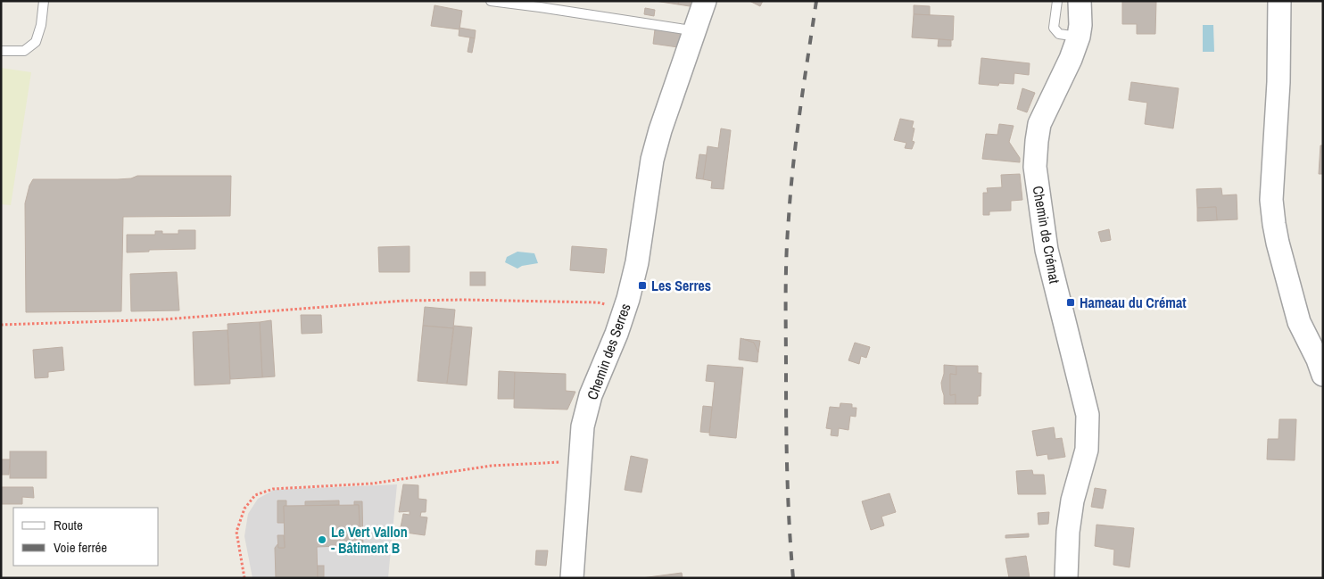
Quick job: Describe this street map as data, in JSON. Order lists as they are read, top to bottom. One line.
{"streets":{"street":["Chemin de Crémat","Chemin des Serres"]},"places":{"transit":["Les Serres","Hameau du Crémat"],"other":["Le Vert Vallon - Bâtiment B"]},"legend":["Route","Voie ferrée"]}
